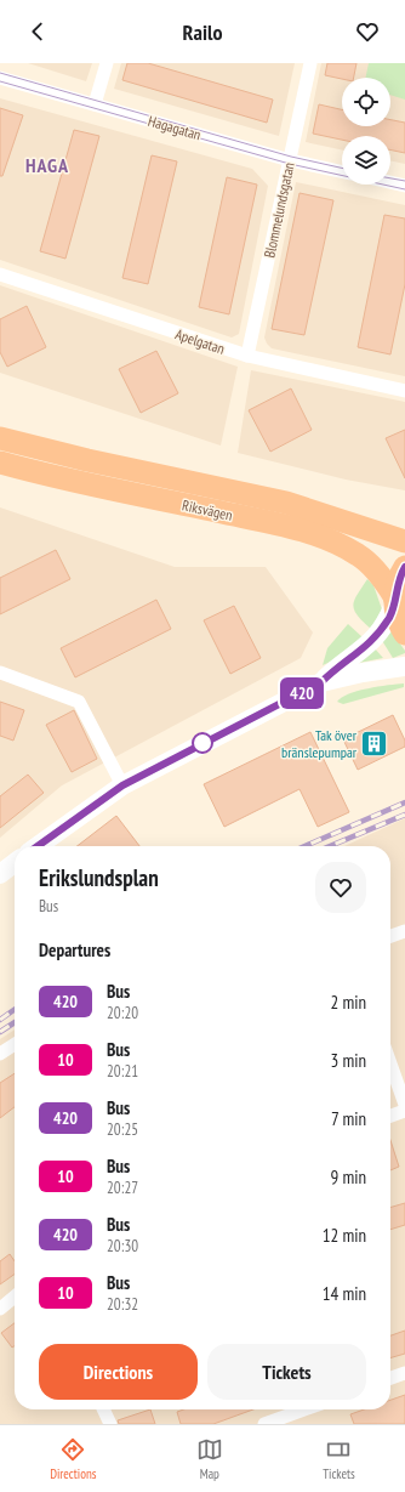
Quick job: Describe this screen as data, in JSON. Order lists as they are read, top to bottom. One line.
{"streets":{"highway":["Riksvägen"],"street":["Hagagatan","Blommelundsgatan","Apelgatan"]},"crossings":[["Hagagatan","Blommelundsgatan"],["Blommelundsgatan","Apelgatan"]],"districts":["HAGA"],"places":{"building":["Tak över bränslepumpar"]},"lines":["bus line 420"],"page":{"header":"Railo","on_map":"420","heading":[["Erikslundsplan","Bus"],"Departures"],"list":[{"mark":"420","name":"Bus","note":"20:20","value":"2 min"},{"mark":"10","name":"Bus","note":"20:21","value":"3 min"},{"mark":"420","name":"Bus","note":"20:25","value":"7 min"},{"mark":"10","name":"Bus","note":"20:27","value":"9 min"},{"mark":"420","name":"Bus","note":"20:30","value":"12 min"},{"mark":"10","name":"Bus","note":"20:32","value":"14 min"}],"buttons":["Directions","Tickets"],"tabs":["Directions","Map","Tickets"]}}
